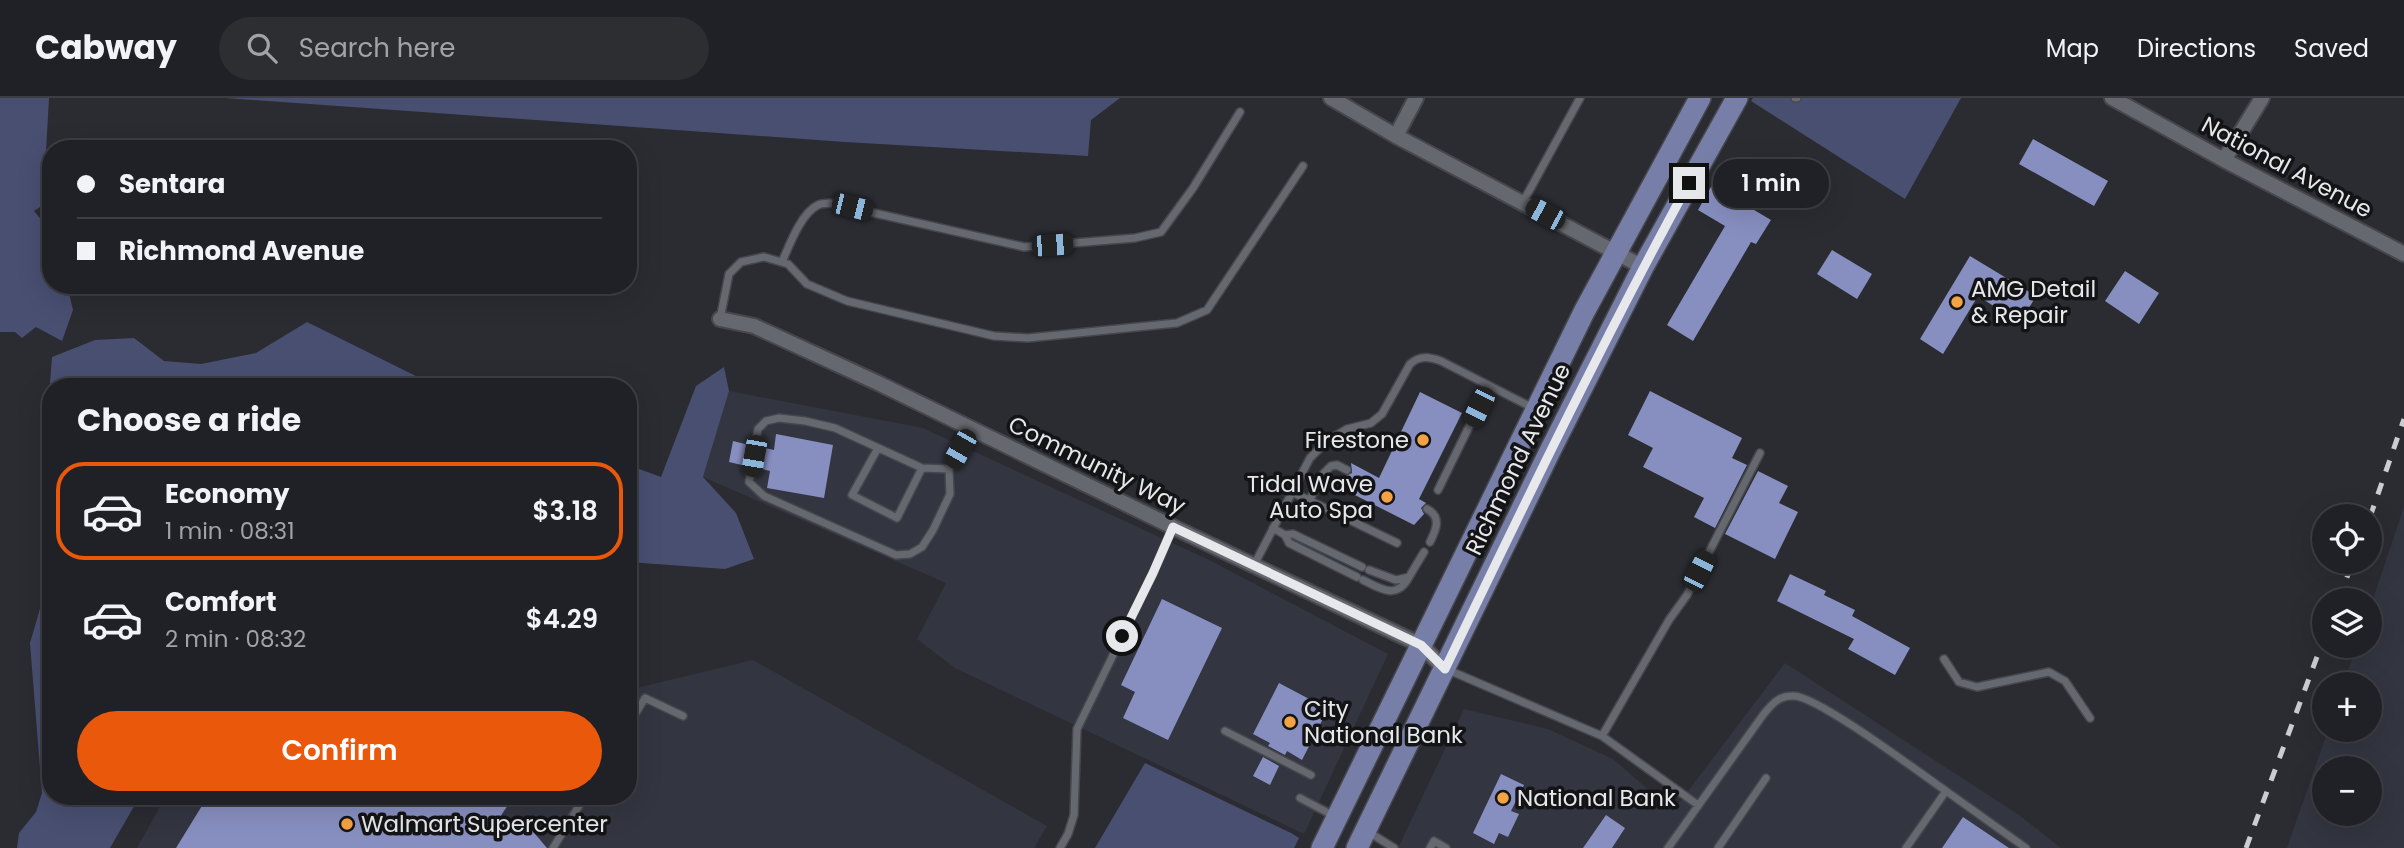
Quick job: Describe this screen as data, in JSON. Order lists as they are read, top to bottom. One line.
{"streets":{"main road":["Richmond Avenue"],"street":["National Avenue","Community Way"]},"crossings":[["Richmond Avenue","Community Way"]],"places":["AMG Detail & Repair","Firestone","Tidal Wave Auto Spa","City National Bank","National Bank","Walmart Supercenter"],"page":{"header":"Cabway","search":"Search here","nav":["Map","Directions","Saved"],"banner":["Sentara","Richmond Avenue"],"bubble":"1 min","heading":"Choose a ride","list":[{"name":"Economy","note":"1 min · 08:31","value":"$3.18"},{"name":"Comfort","note":"2 min · 08:32","value":"$4.29"}],"map_buttons":["+","−"],"buttons":"Confirm"}}
